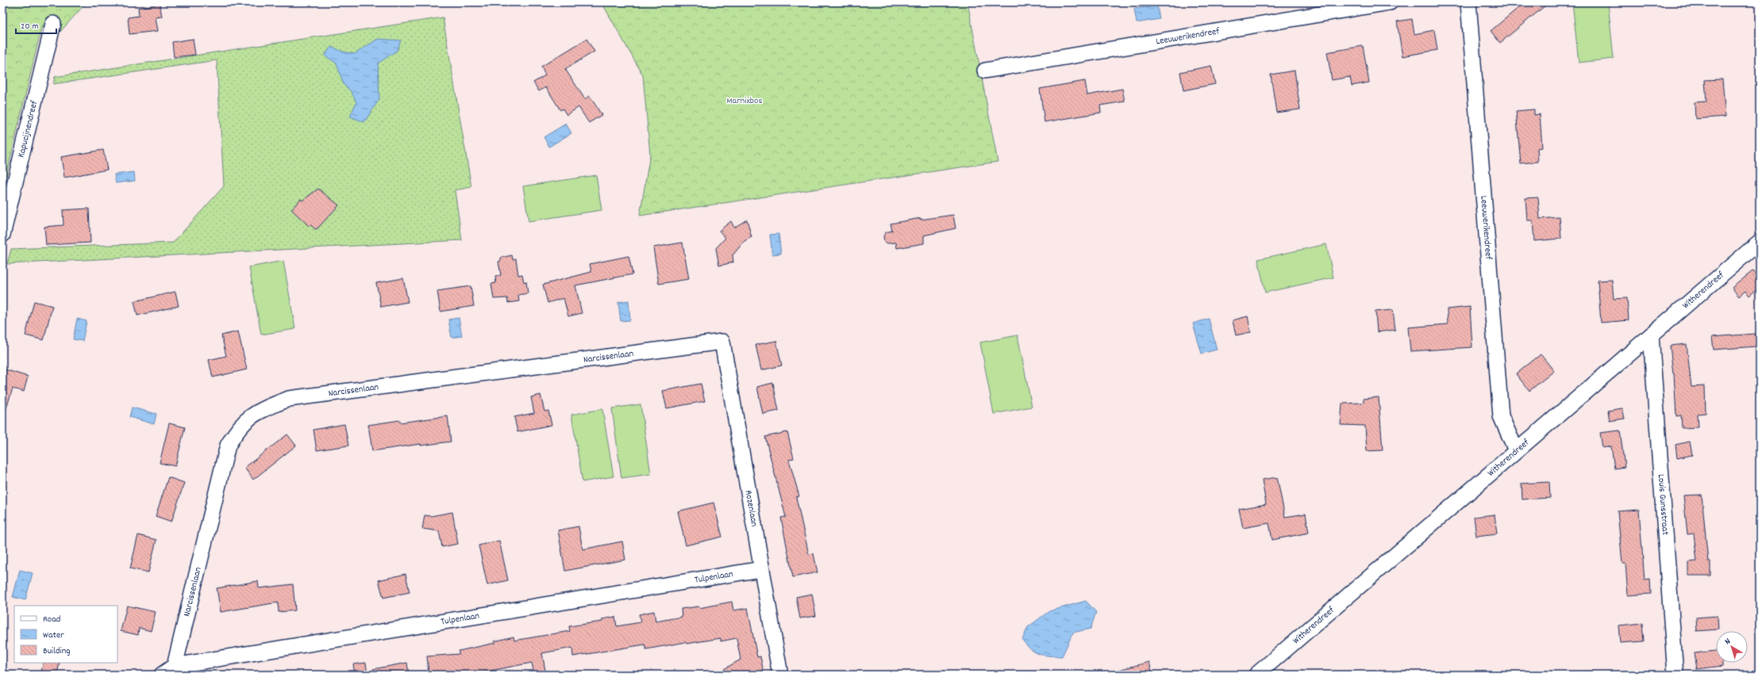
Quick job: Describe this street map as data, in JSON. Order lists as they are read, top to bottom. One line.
{"streets":{"street":["Leeuwerikendreef","Kapucijnendreef","Witherendreef","Narcissenlaan","Louis Gunsstraat","Rozenlaan","Tulpenlaan"]},"crossings":[["Leeuwerikendreef","Witherendreef"],["Witherendreef","Louis Gunsstraat"],["Narcissenlaan","Rozenlaan"],["Narcissenlaan","Tulpenlaan"],["Rozenlaan","Tulpenlaan"]],"parks":["Marnixbos"],"legend":["Road","Water","Building"],"scale_bar":"20 m","north":"top left"}
